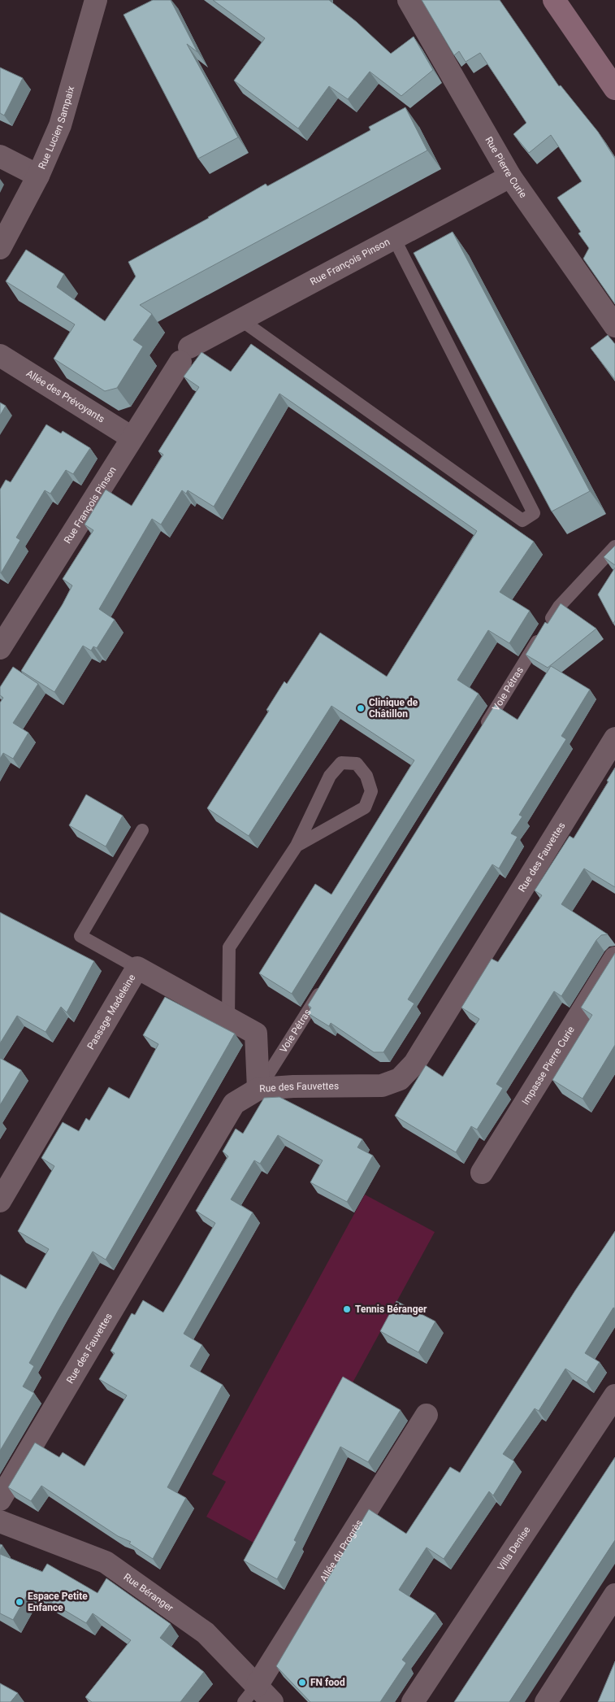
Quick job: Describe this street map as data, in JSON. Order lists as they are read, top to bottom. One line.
{"streets":{"street":["Rue Lucien Sampaix","Rue Pierre Curie","Rue François Pinson","Allée des Prévoyants","Rue des Fauvettes","Passage Madeleine","Impasse Pierre Curie","Villa Denise","Allée du Progrès","Rue Béranger"],"lane":["Voie Pétras"]},"crossings":[["Rue Pierre Curie","Rue François Pinson"],["Rue François Pinson","Allée des Prévoyants"],["Voie Pétras","Rue des Fauvettes"],["Voie Pétras","Passage Madeleine"],["Rue des Fauvettes","Passage Madeleine"],["Allée du Progrès","Rue Béranger"]],"places":["Clinique de Châtillon","Tennis Béranger","Espace Petite Enfance","FN food"]}
